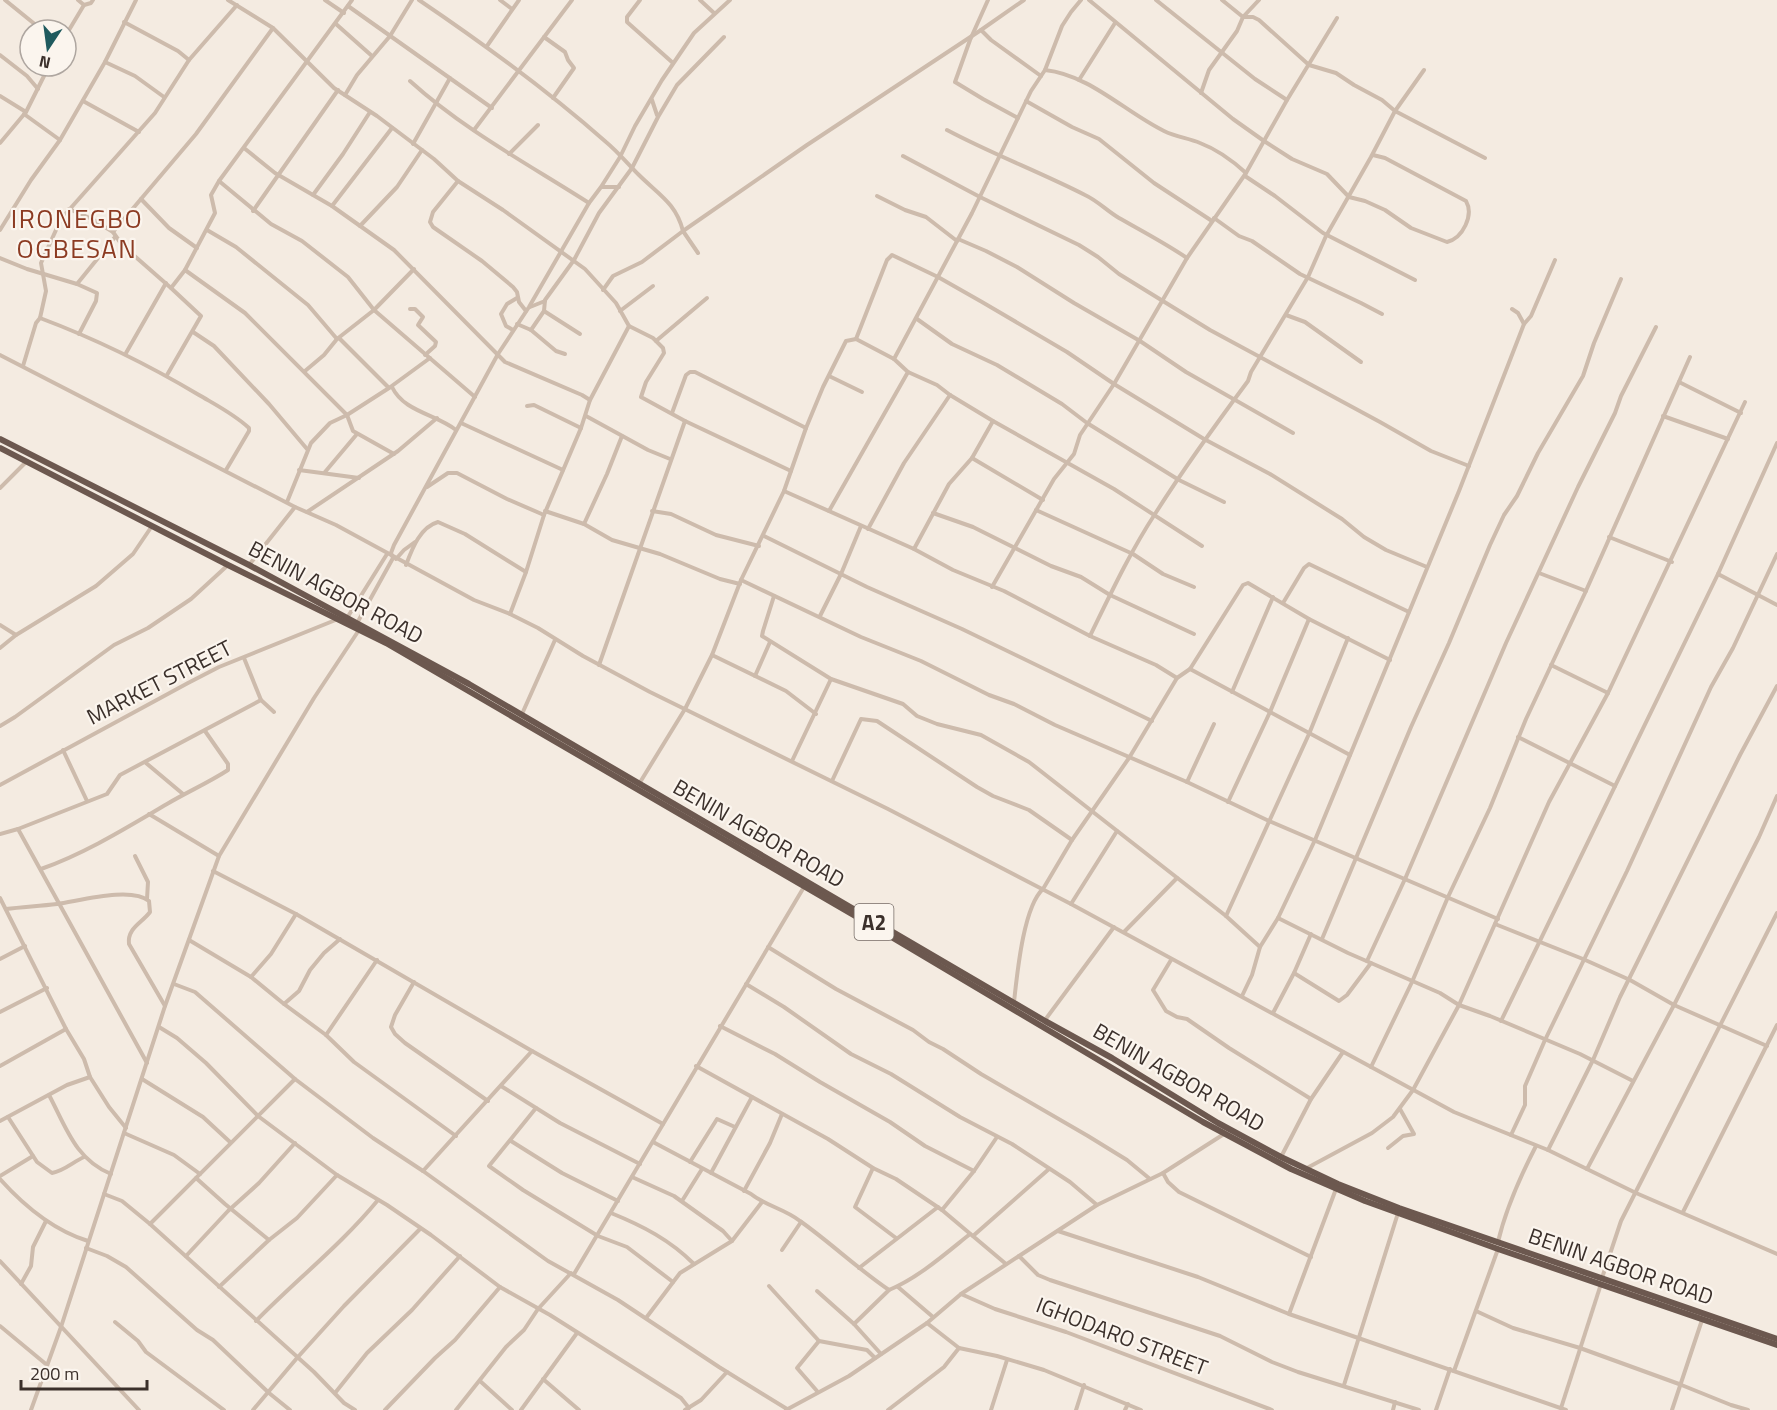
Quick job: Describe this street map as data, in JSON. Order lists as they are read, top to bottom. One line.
{"streets":{"highway":["BENIN AGBOR ROAD","A2"],"street":["MARKET STREET","IGHODARO STREET"]},"crossings":[["BENIN AGBOR ROAD","MARKET STREET"]],"districts":["IRONEGBO OGBESAN"],"scale_bar":"200 m","north":"bottom"}
